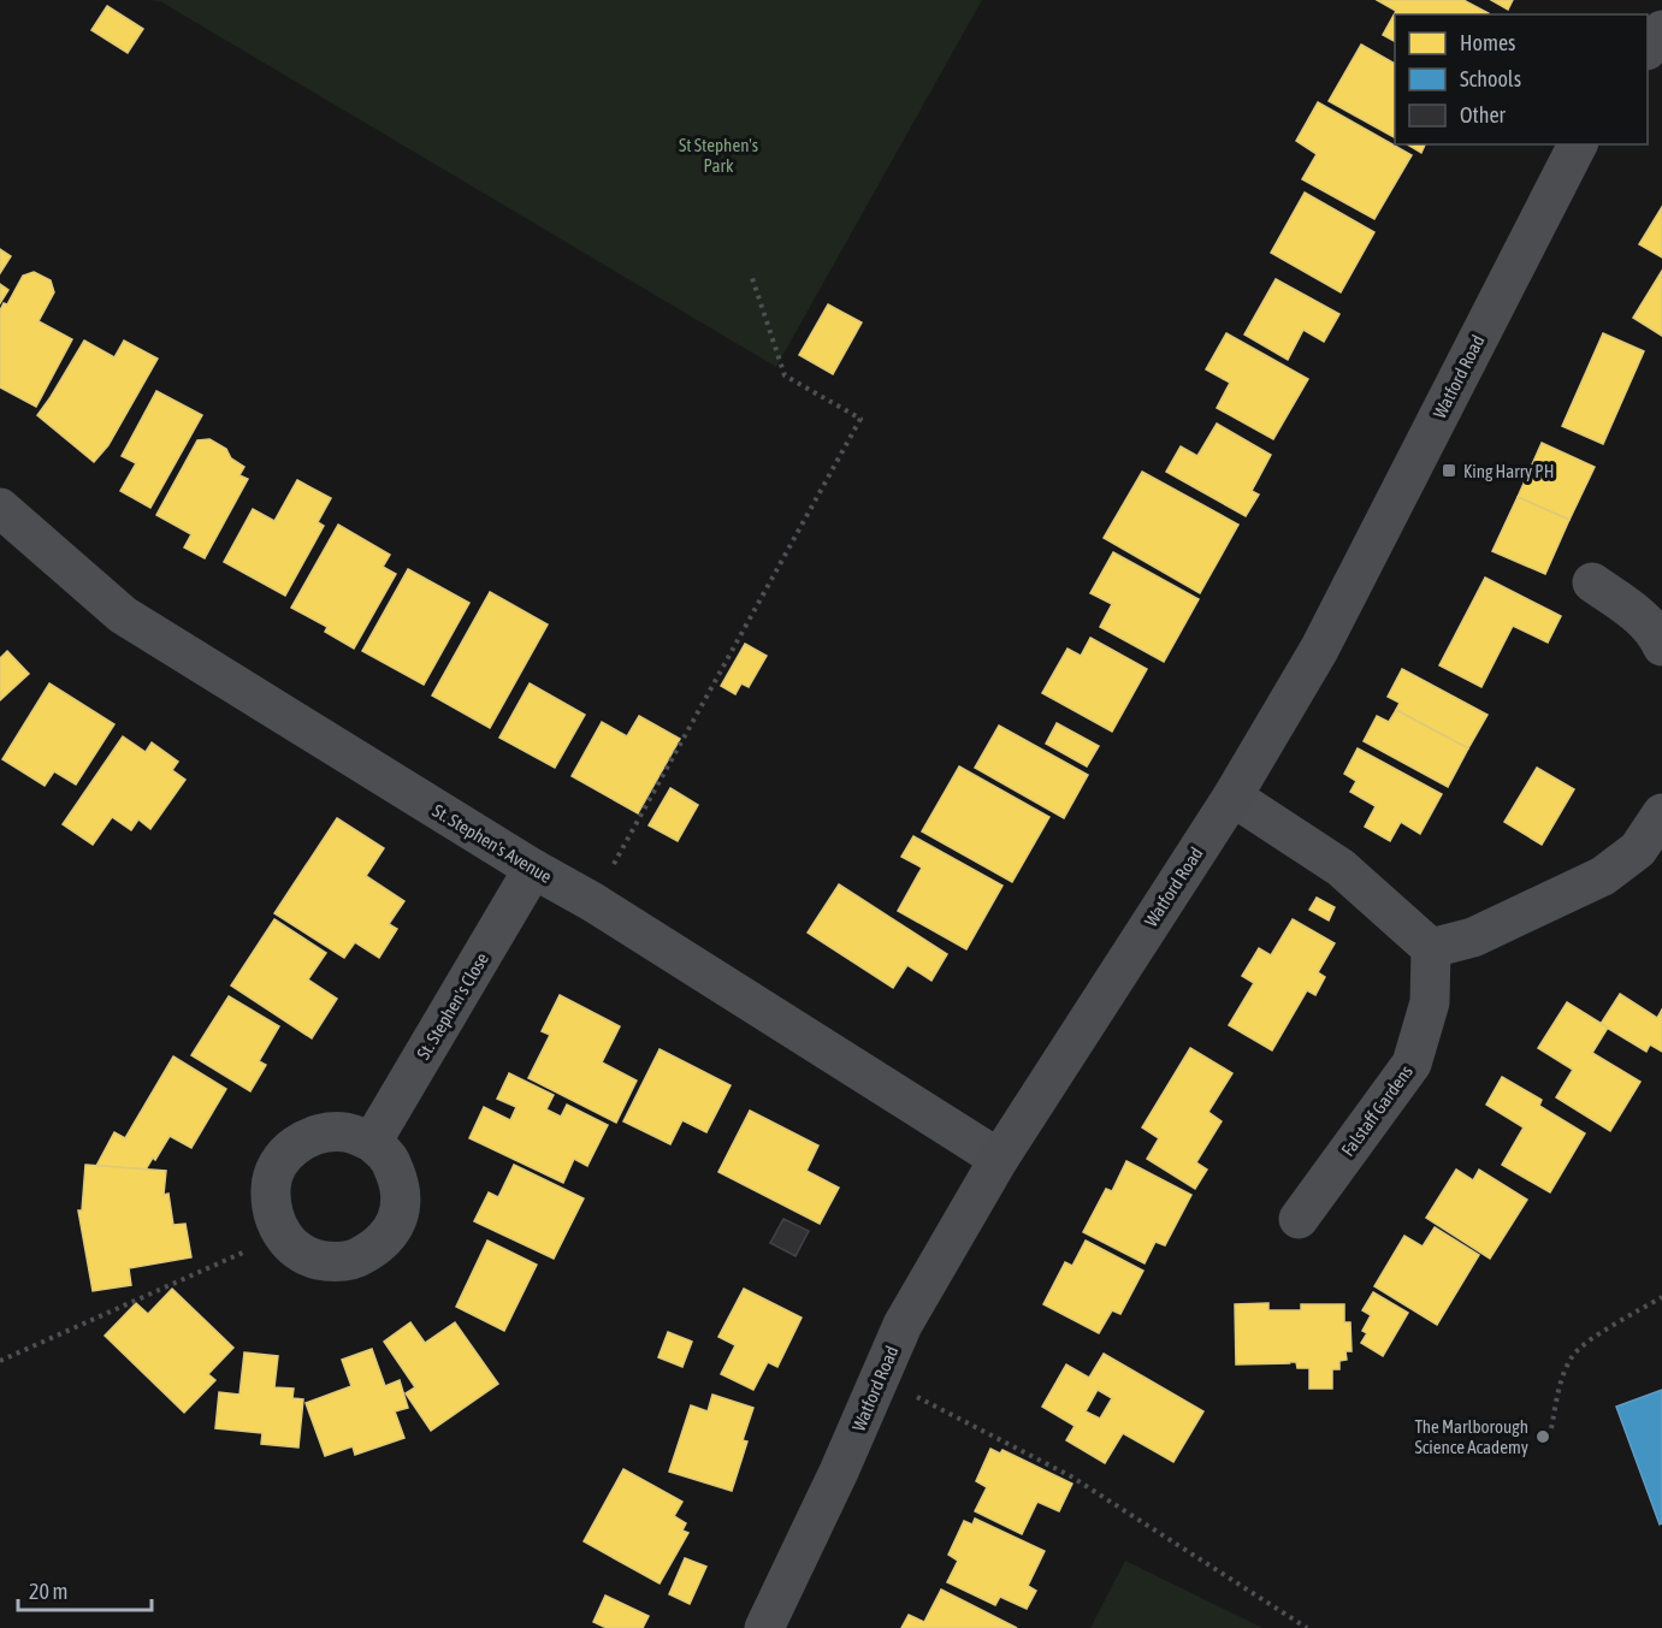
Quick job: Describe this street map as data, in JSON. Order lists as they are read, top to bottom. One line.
{"streets":{"main road":["Watford Road"],"street":["St. Stephen's Avenue","St. Stephen's Close","Falstaff Gardens"]},"crossings":[["Watford Road","St. Stephen's Avenue"],["St. Stephen's Avenue","St. Stephen's Close"]],"parks":["St Stephen's Park"],"places":{"transit":["King Harry PH"],"other":["The Marlborough Science Academy"]},"legend":["Homes","Schools","Other"],"scale_bar":"20 m"}
